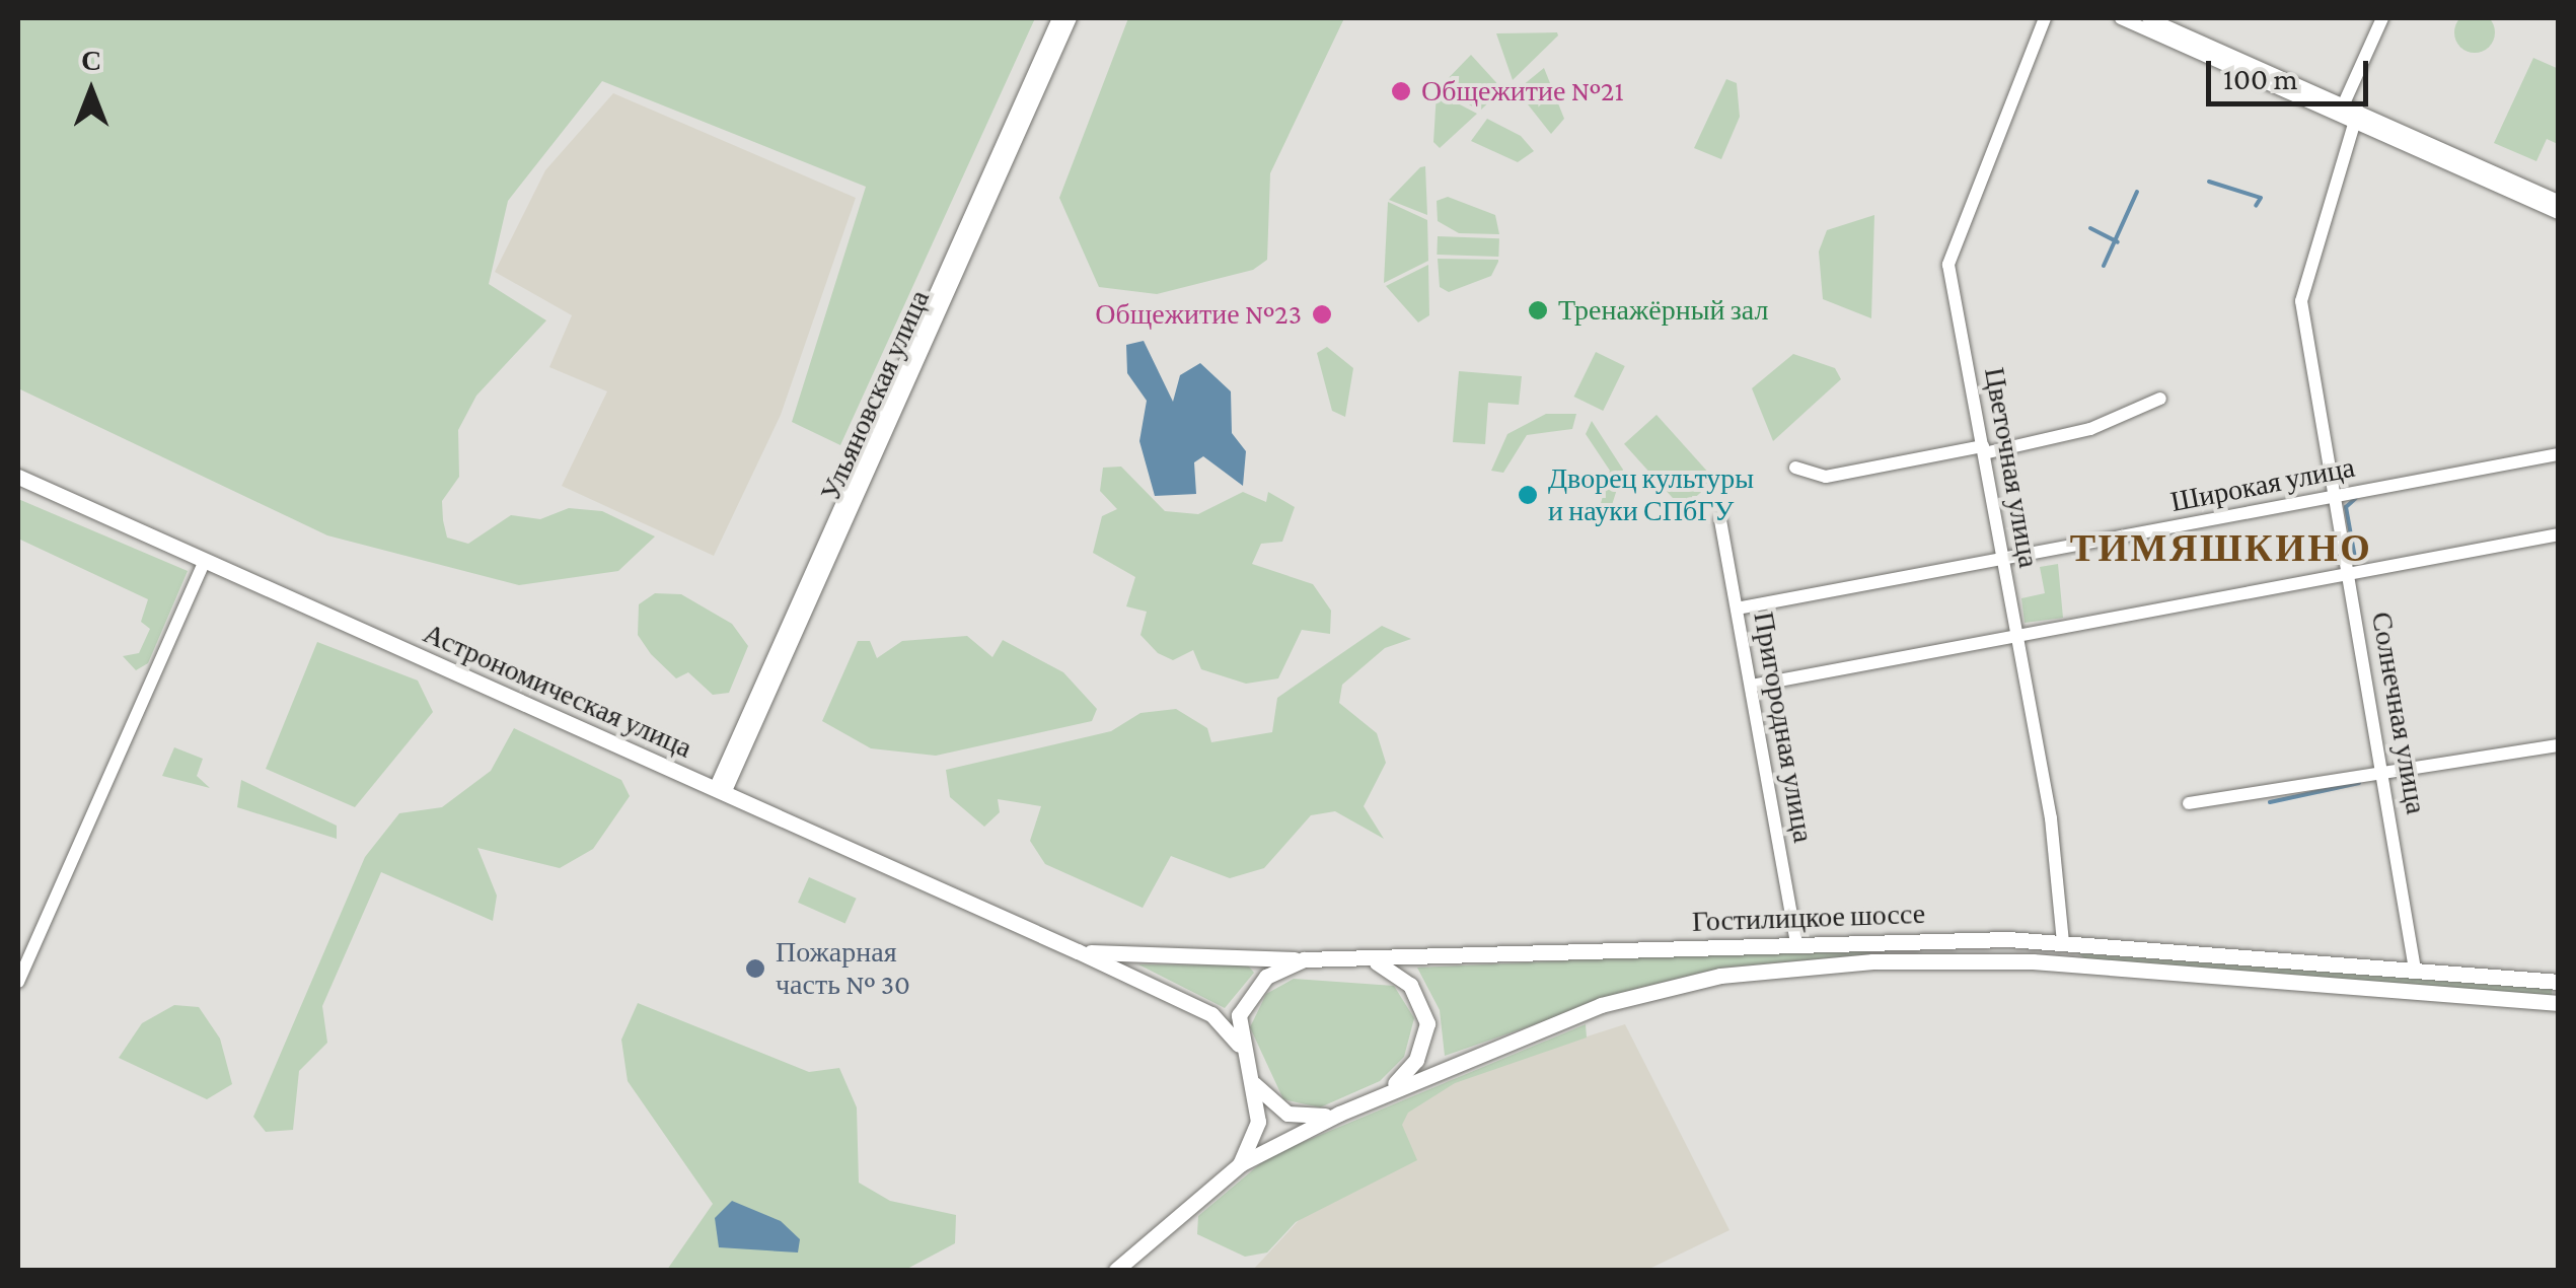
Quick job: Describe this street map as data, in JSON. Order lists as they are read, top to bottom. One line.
{"streets":{"main road":["Астрономическая улица","Гостилицкое шоссе"],"street":["Ульяновская улица","Цветочная улица","Широкая улица","Солнечная улица","Пригородная улица"]},"crossings":[["Ульяновская улица","Астрономическая улица"],["Цветочная улица","Широкая улица"],["Цветочная улица","Гостилицкое шоссе"],["Широкая улица","Солнечная улица"],["Широкая улица","Пригородная улица"],["Астрономическая улица","Гостилицкое шоссе"],["Солнечная улица","Гостилицкое шоссе"],["Пригородная улица","Гостилицкое шоссе"]],"districts":["ТИМЯШКИНО"],"places":["Общежитие №21","Тренажёрный зал","Общежитие №23","Дворец культуры и науки СПбГУ","Пожарная часть № 30"],"scale_bar":"100 m","north":"top"}
